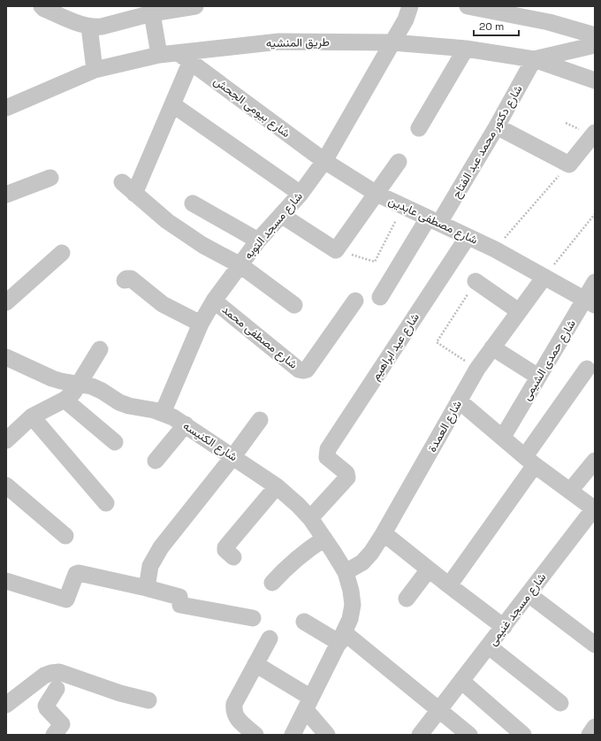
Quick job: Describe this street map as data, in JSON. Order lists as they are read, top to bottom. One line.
{"streets":{"street":["طريق المنشيه","شارع بيومى الجحش","شارع دكتور محمد عبد الفتاح","شارع مصطفى عابدين","شارع مسجد التوبه","شارع مصطفى محمد","شارع عيد ابراهيم","شارع حمدى الشيمى","شارع العمدة","شارع الكنيسه","شارع مسجد غنيمى"]},"crossings":[["طريق المنشيه","شارع بيومى الجحش"],["طريق المنشيه","شارع دكتور محمد عبد الفتاح"],["طريق المنشيه","شارع مسجد التوبه"],["شارع بيومى الجحش","شارع مصطفى عابدين"],["شارع بيومى الجحش","شارع مسجد التوبه"],["شارع دكتور محمد عبد الفتاح","شارع مصطفى عابدين"],["شارع مصطفى عابدين","شارع مسجد التوبه"],["شارع مصطفى عابدين","شارع عيد ابراهيم"],["شارع مصطفى عابدين","شارع حمدى الشيمى"],["شارع مصطفى عابدين","شارع العمدة"],["شارع مسجد التوبه","شارع مصطفى محمد"],["شارع مسجد التوبه","شارع الكنيسه"],["شارع عيد ابراهيم","شارع الكنيسه"],["شارع العمدة","شارع الكنيسه"]],"scale_bar":"20 m"}
